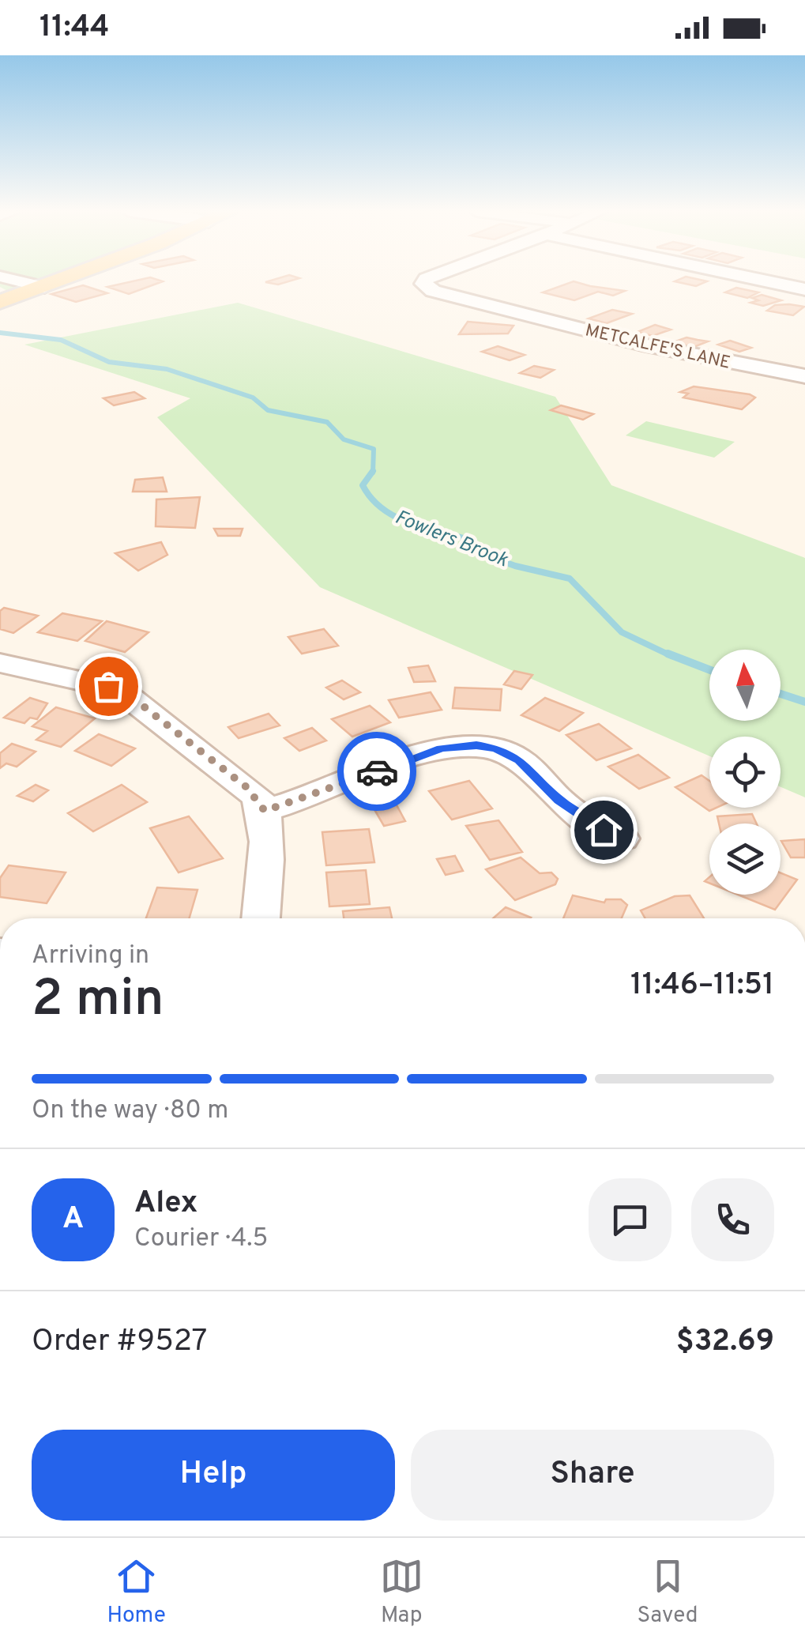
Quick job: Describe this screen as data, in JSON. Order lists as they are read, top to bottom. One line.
{"streets":{"street":["METCALFE'S LANE"]},"water":["Fowlers Brook"],"north":"top","page":{"status":"11:44","heading":["2 min","Arriving in","11:46–11:51"],"panel":["Alex","Courier · 4.5","Order #9527","$32.69"],"bar":"On the way · 80 m","round":"A","buttons":["Help","Share"],"tabs":["Home","Map","Saved"]}}
